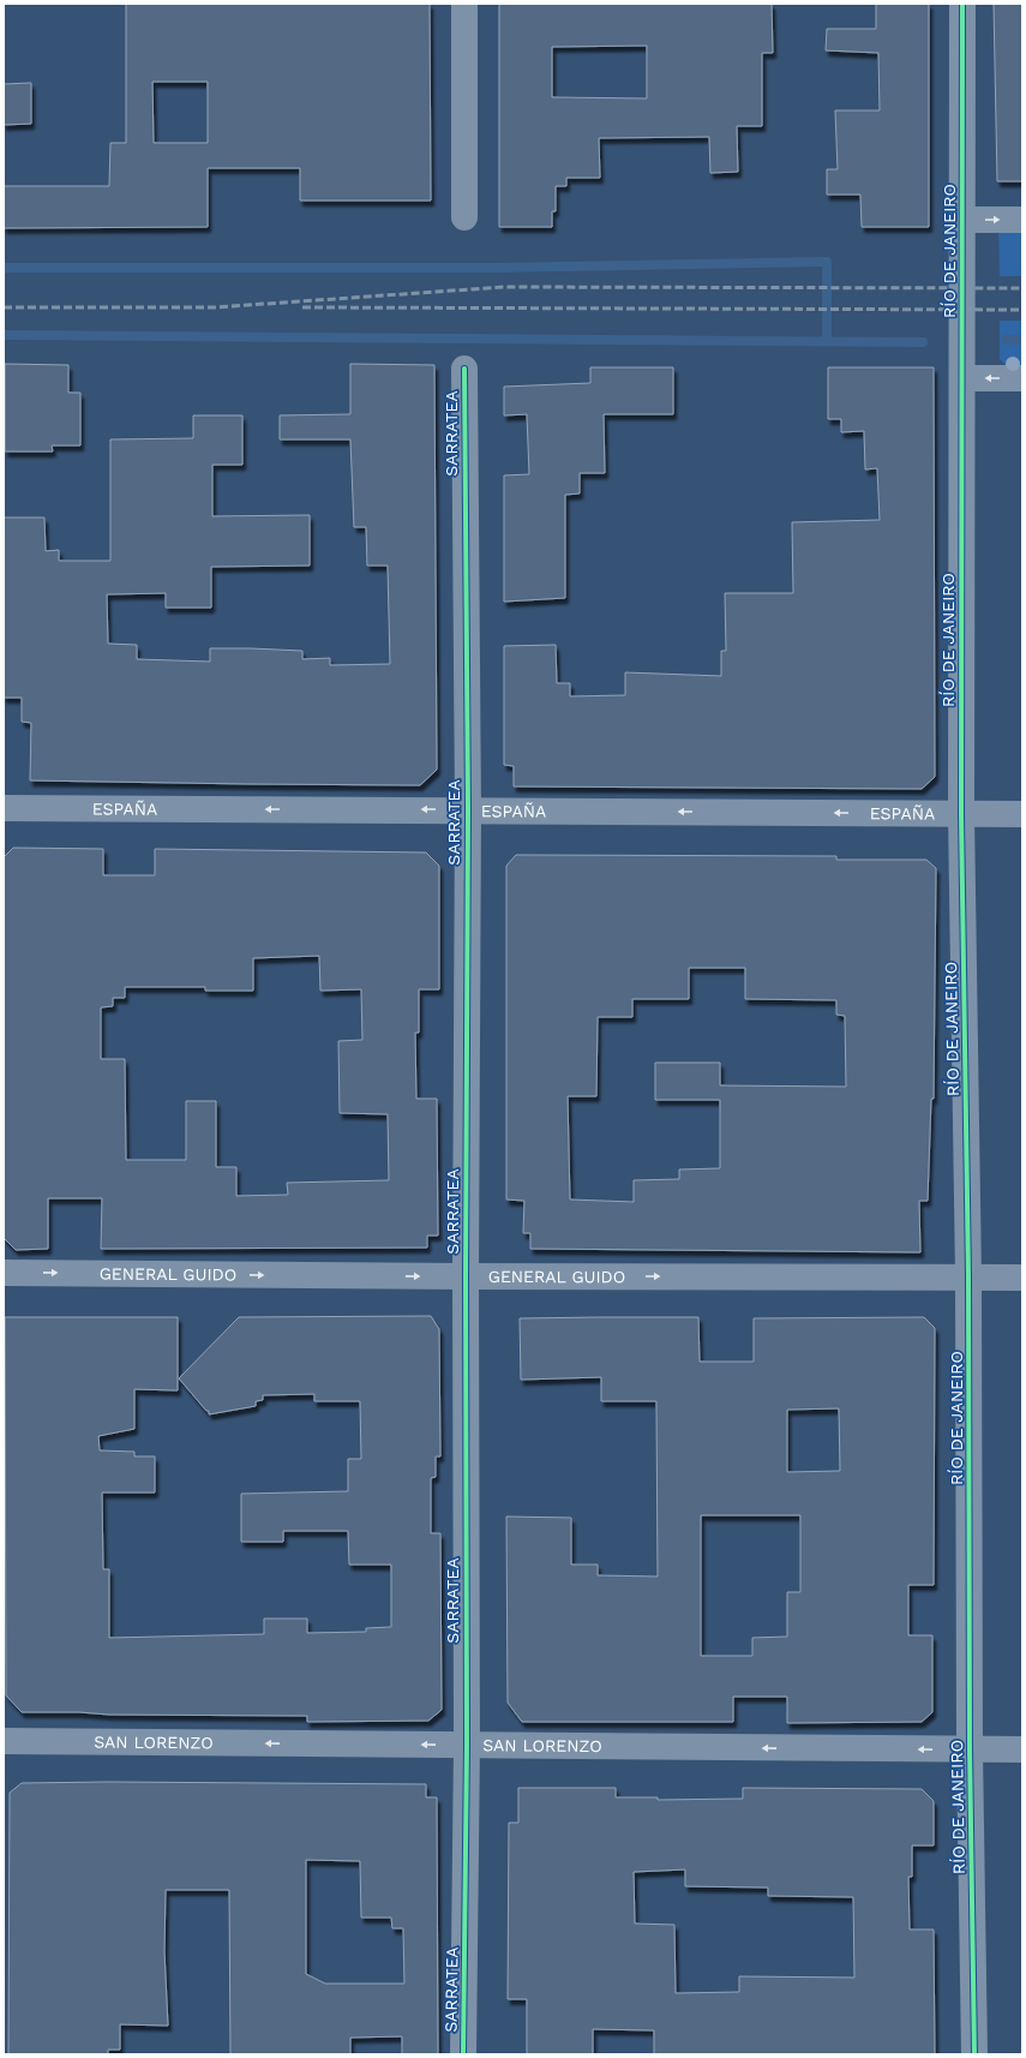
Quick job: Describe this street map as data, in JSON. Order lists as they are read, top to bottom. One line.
{"streets":{"street":["RÍO DE JANEIRO","SARRATEA","ESPAÑA","GENERAL GUIDO","SAN LORENZO"]},"crossings":[["RÍO DE JANEIRO","ESPAÑA"],["RÍO DE JANEIRO","GENERAL GUIDO"],["RÍO DE JANEIRO","SAN LORENZO"],["SARRATEA","ESPAÑA"],["SARRATEA","GENERAL GUIDO"],["SARRATEA","SAN LORENZO"]],"one_way":["ESPAÑA","GENERAL GUIDO","SAN LORENZO"]}
